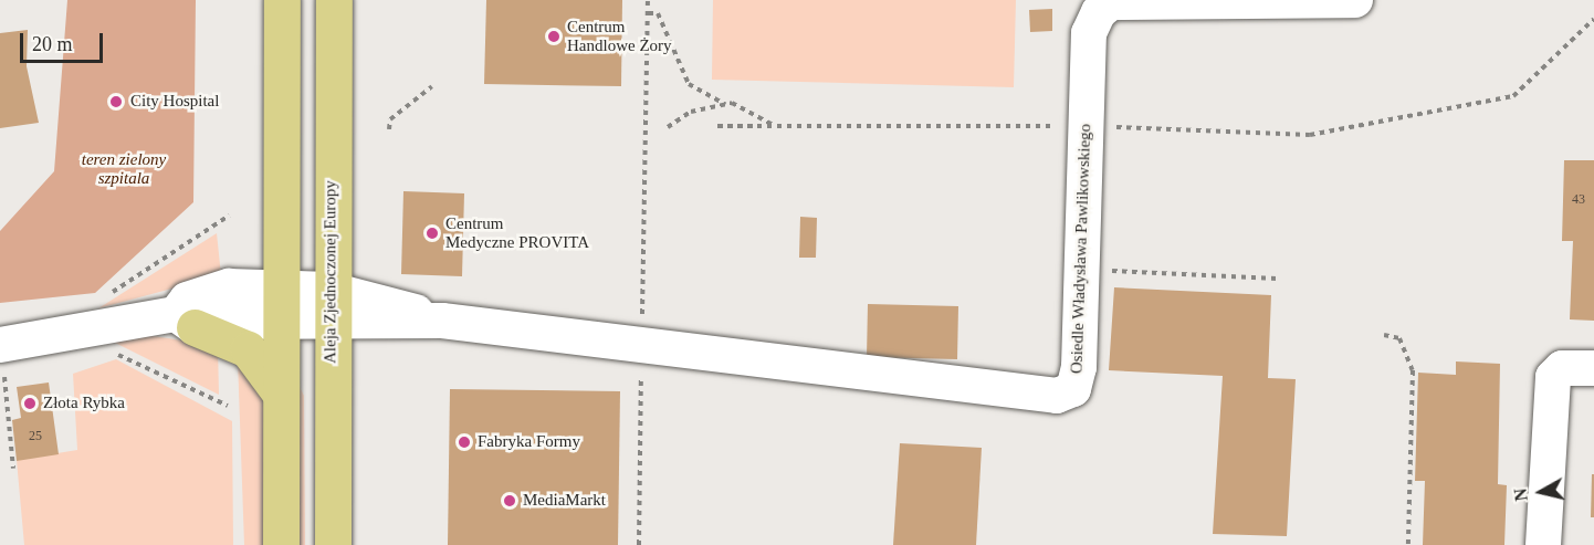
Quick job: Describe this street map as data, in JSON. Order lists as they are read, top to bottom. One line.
{"streets":{"main road":["Aleja Zjednoczonej Europy"],"street":["Osiedle Władysława Pawlikowskiego"]},"crossings":[["Osiedle Władysława Pawlikowskiego","Aleja Zjednoczonej Europy"]],"parks":["teren zielony szpitala"],"places":["Centrum Handlowe Żory","City Hospital","Centrum Medyczne PROVITA","Złota Rybka","Fabryka Formy","MediaMarkt"],"house_numbers":["43","25"],"scale_bar":"20 m","north":"left"}
